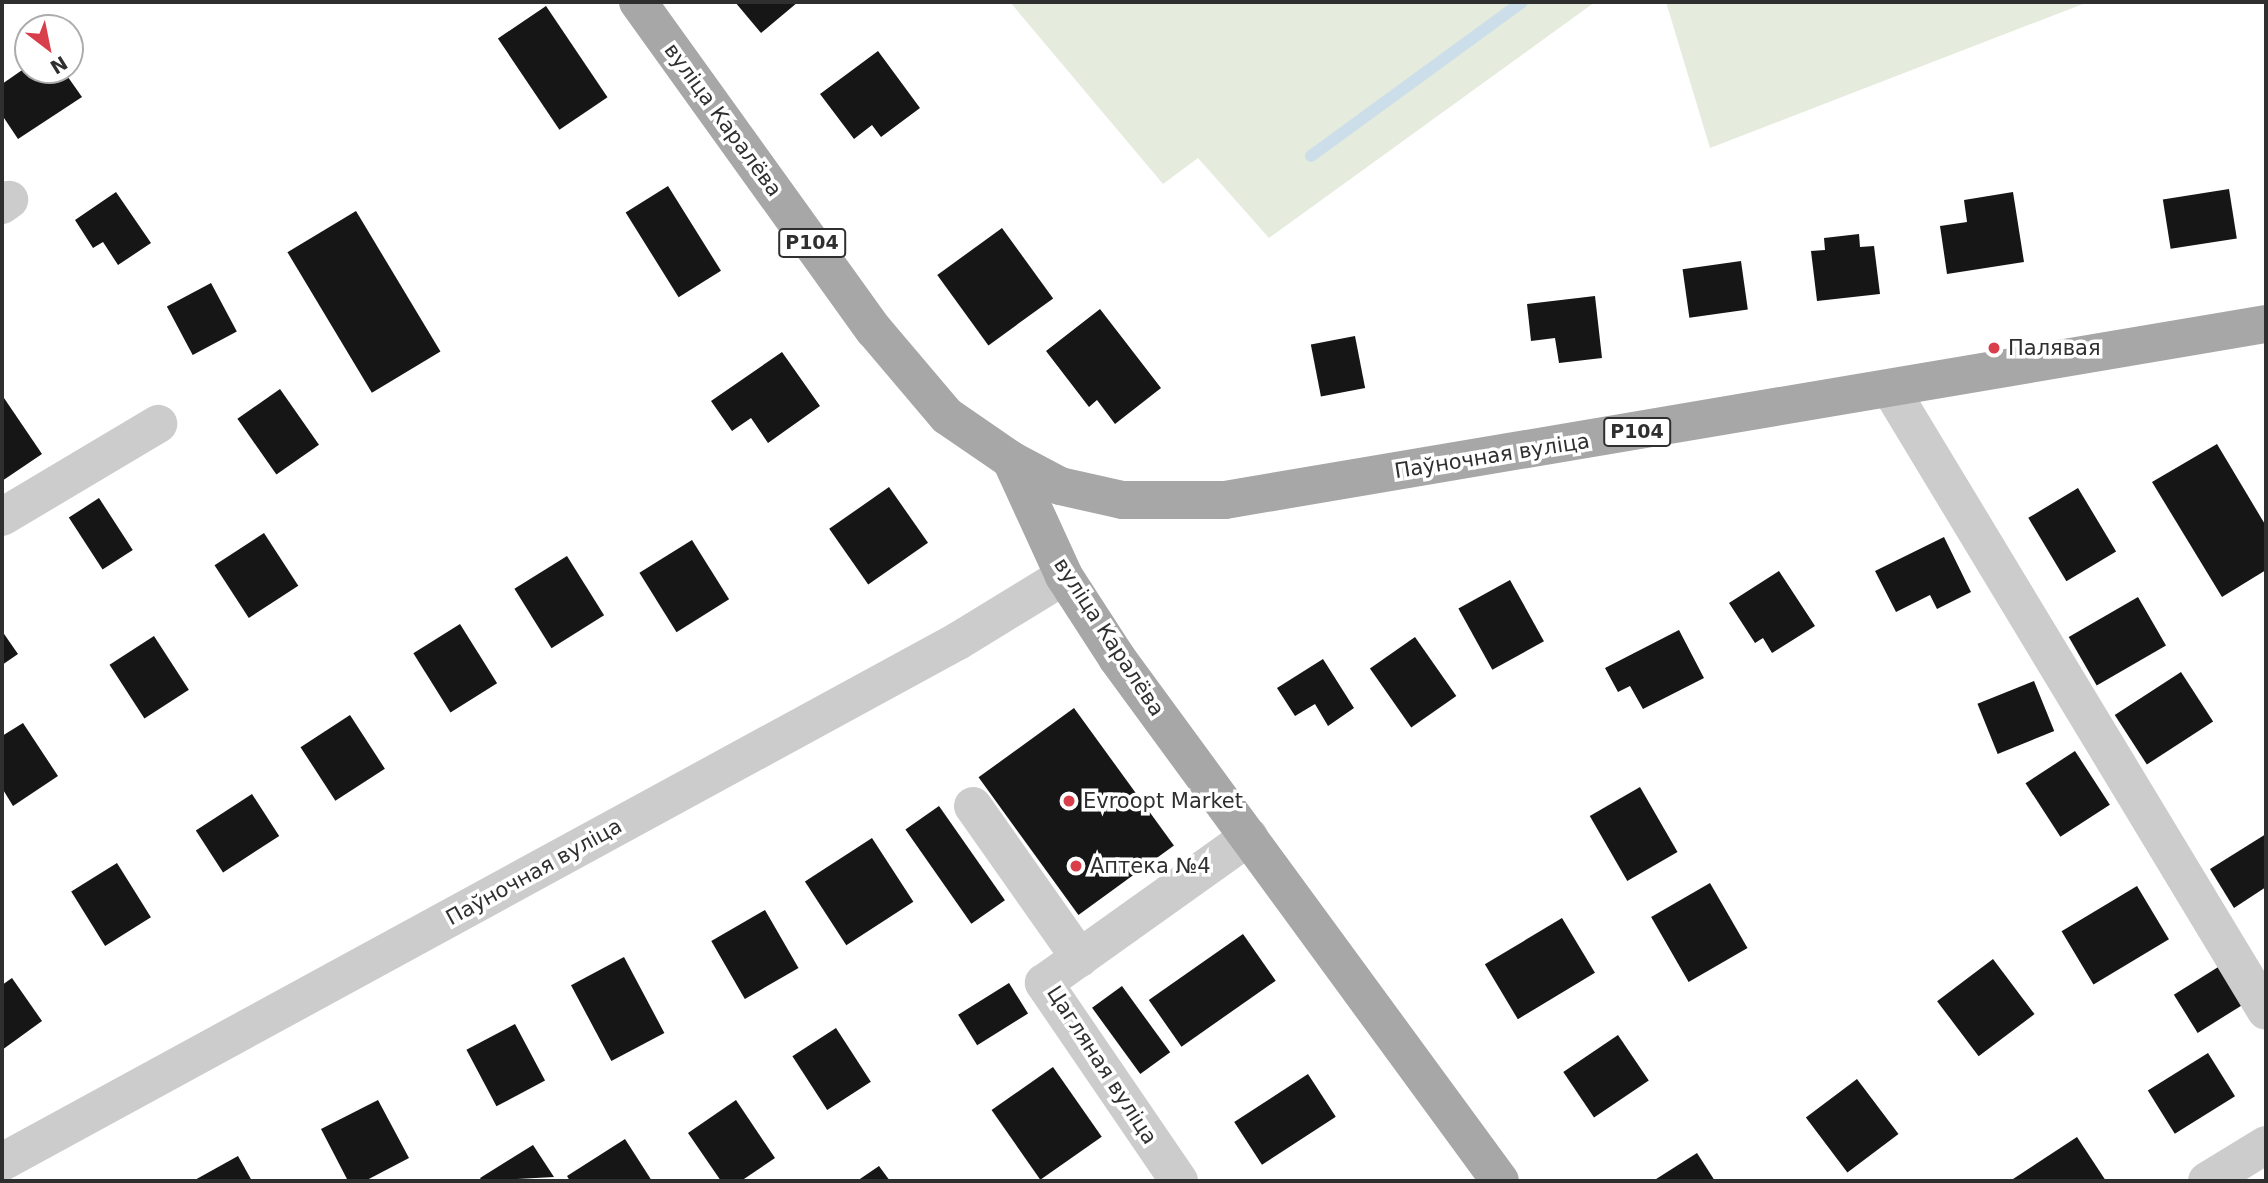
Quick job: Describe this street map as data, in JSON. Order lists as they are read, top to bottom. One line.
{"streets":{"main road":["вуліца Каралёва","Р104","Паўночная вуліца"],"street":["Цагляная вуліца"]},"crossings":[["вуліца Каралёва","Паўночная вуліца"],["вуліца Каралёва","Цагляная вуліца"]],"places":["Палявая","Evroopt Market","Аптека №4"],"north":"bottom right"}
